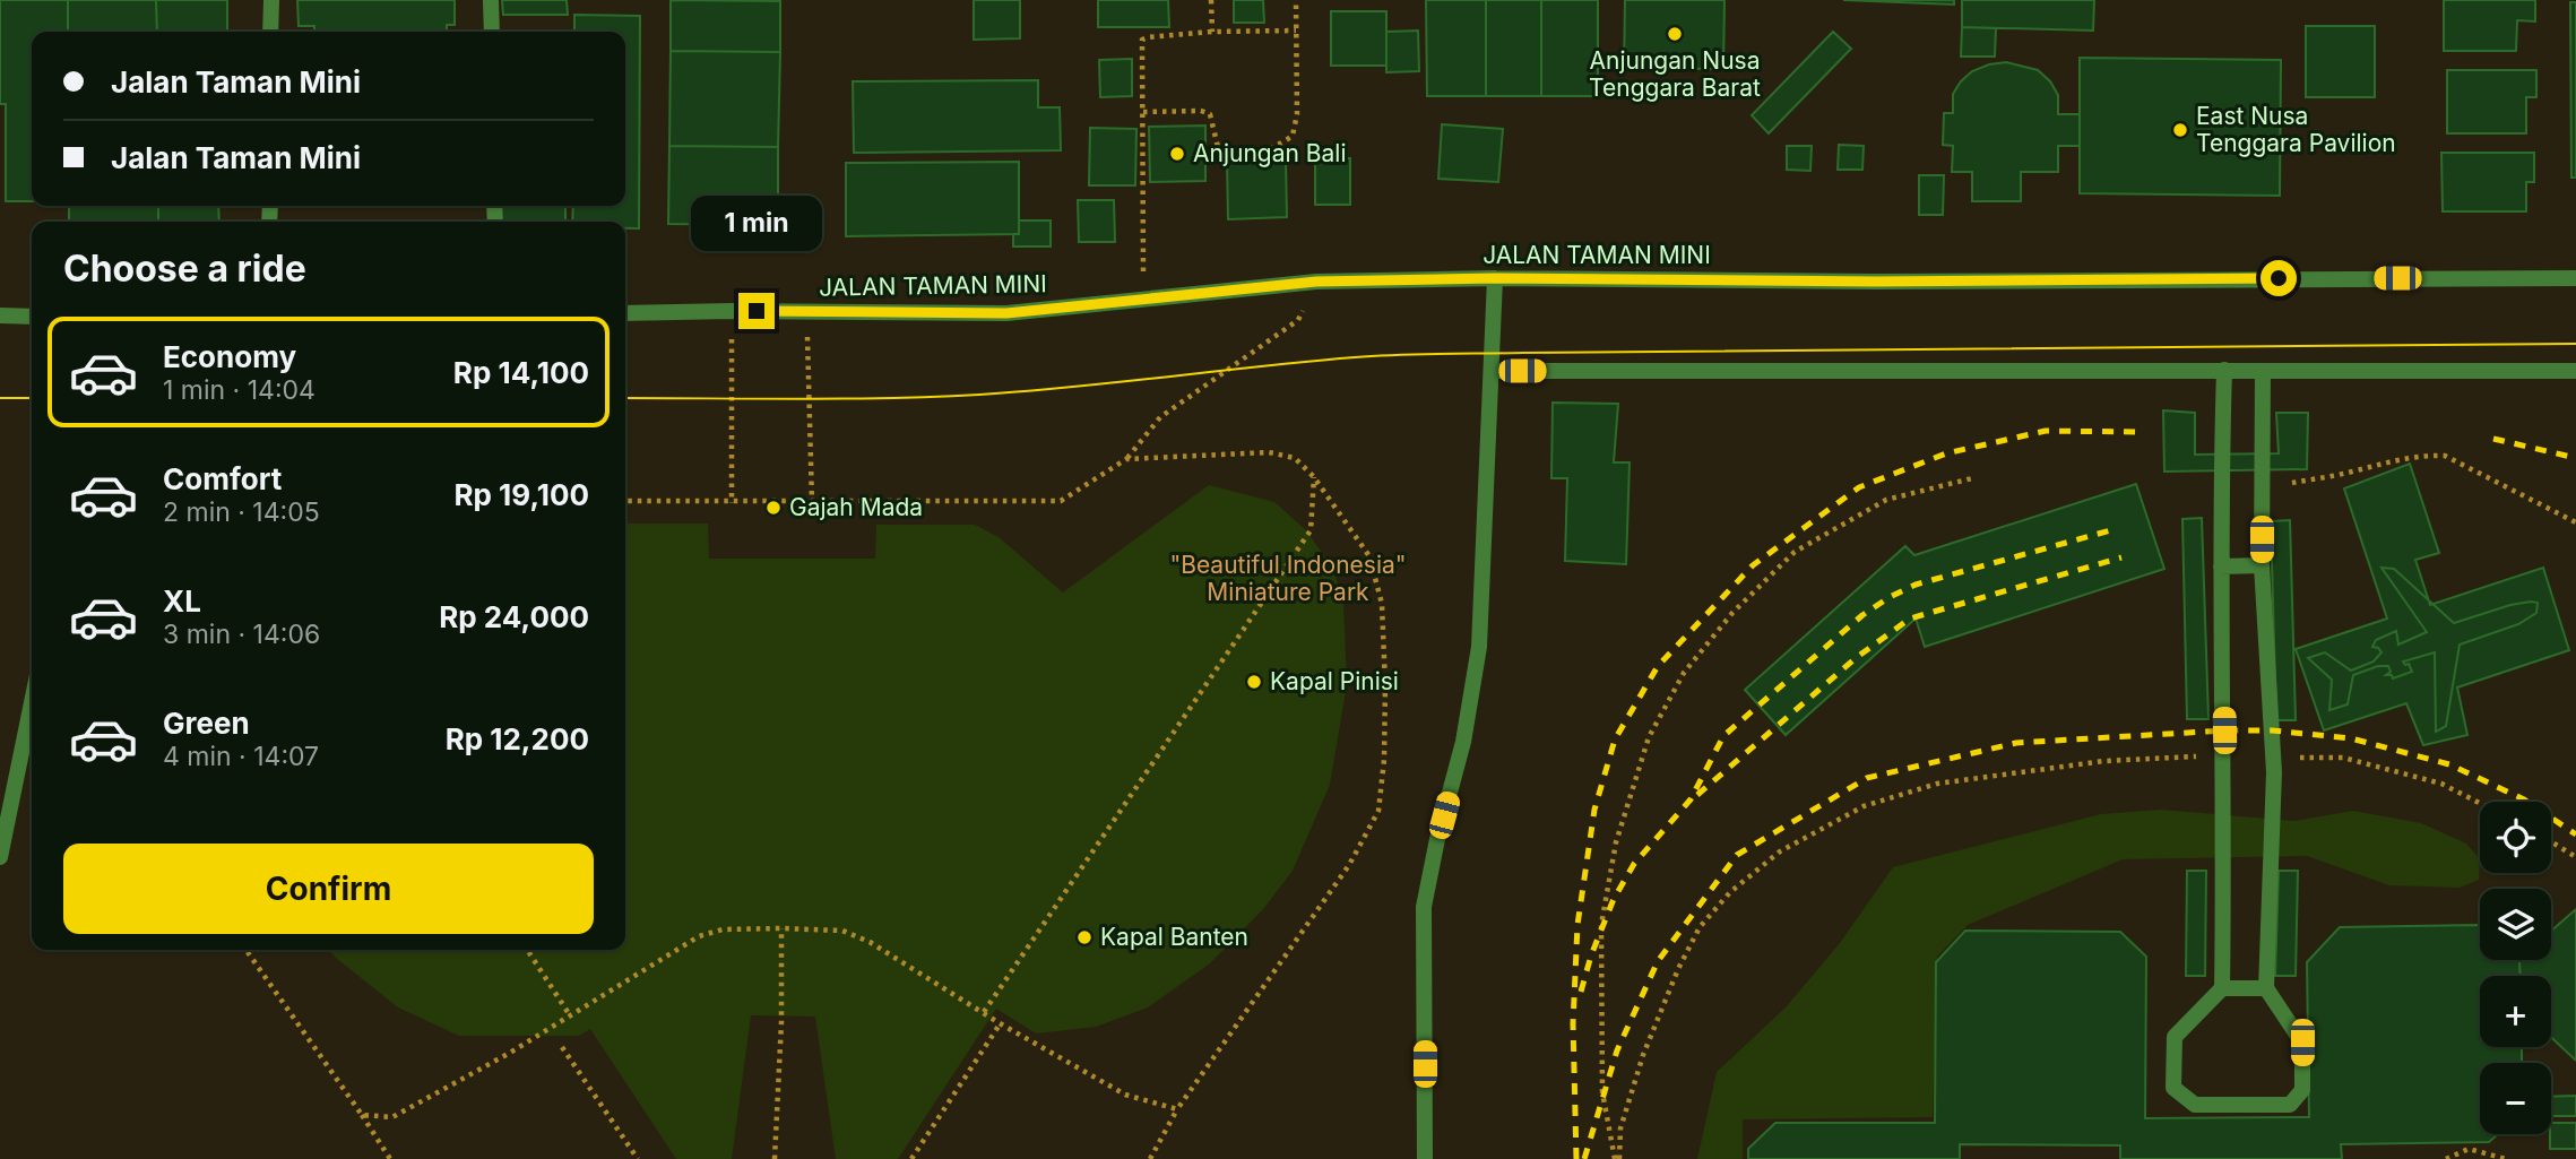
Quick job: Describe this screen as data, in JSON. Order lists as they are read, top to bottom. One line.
{"streets":{"lane":["JALAN TAMAN MINI"]},"parks":["\"Beautiful Indonesia\" Miniature Park"],"places":["Anjungan Nusa Tenggara Barat","East Nusa Tenggara Pavilion","Anjungan Bali","Gajah Mada","Kapal Pinisi","Kapal Banten"],"page":{"banner":["Jalan Taman Mini","Jalan Taman Mini"],"bubble":"1 min","heading":"Choose a ride","list":[{"name":"Economy","note":"1 min · 14:04","value":"Rp 14,100"},{"name":"Comfort","note":"2 min · 14:05","value":"Rp 19,100"},{"name":"XL","note":"3 min · 14:06","value":"Rp 24,000"},{"name":"Green","note":"4 min · 14:07","value":"Rp 12,200"}],"map_buttons":["+","−"],"buttons":"Confirm"}}
